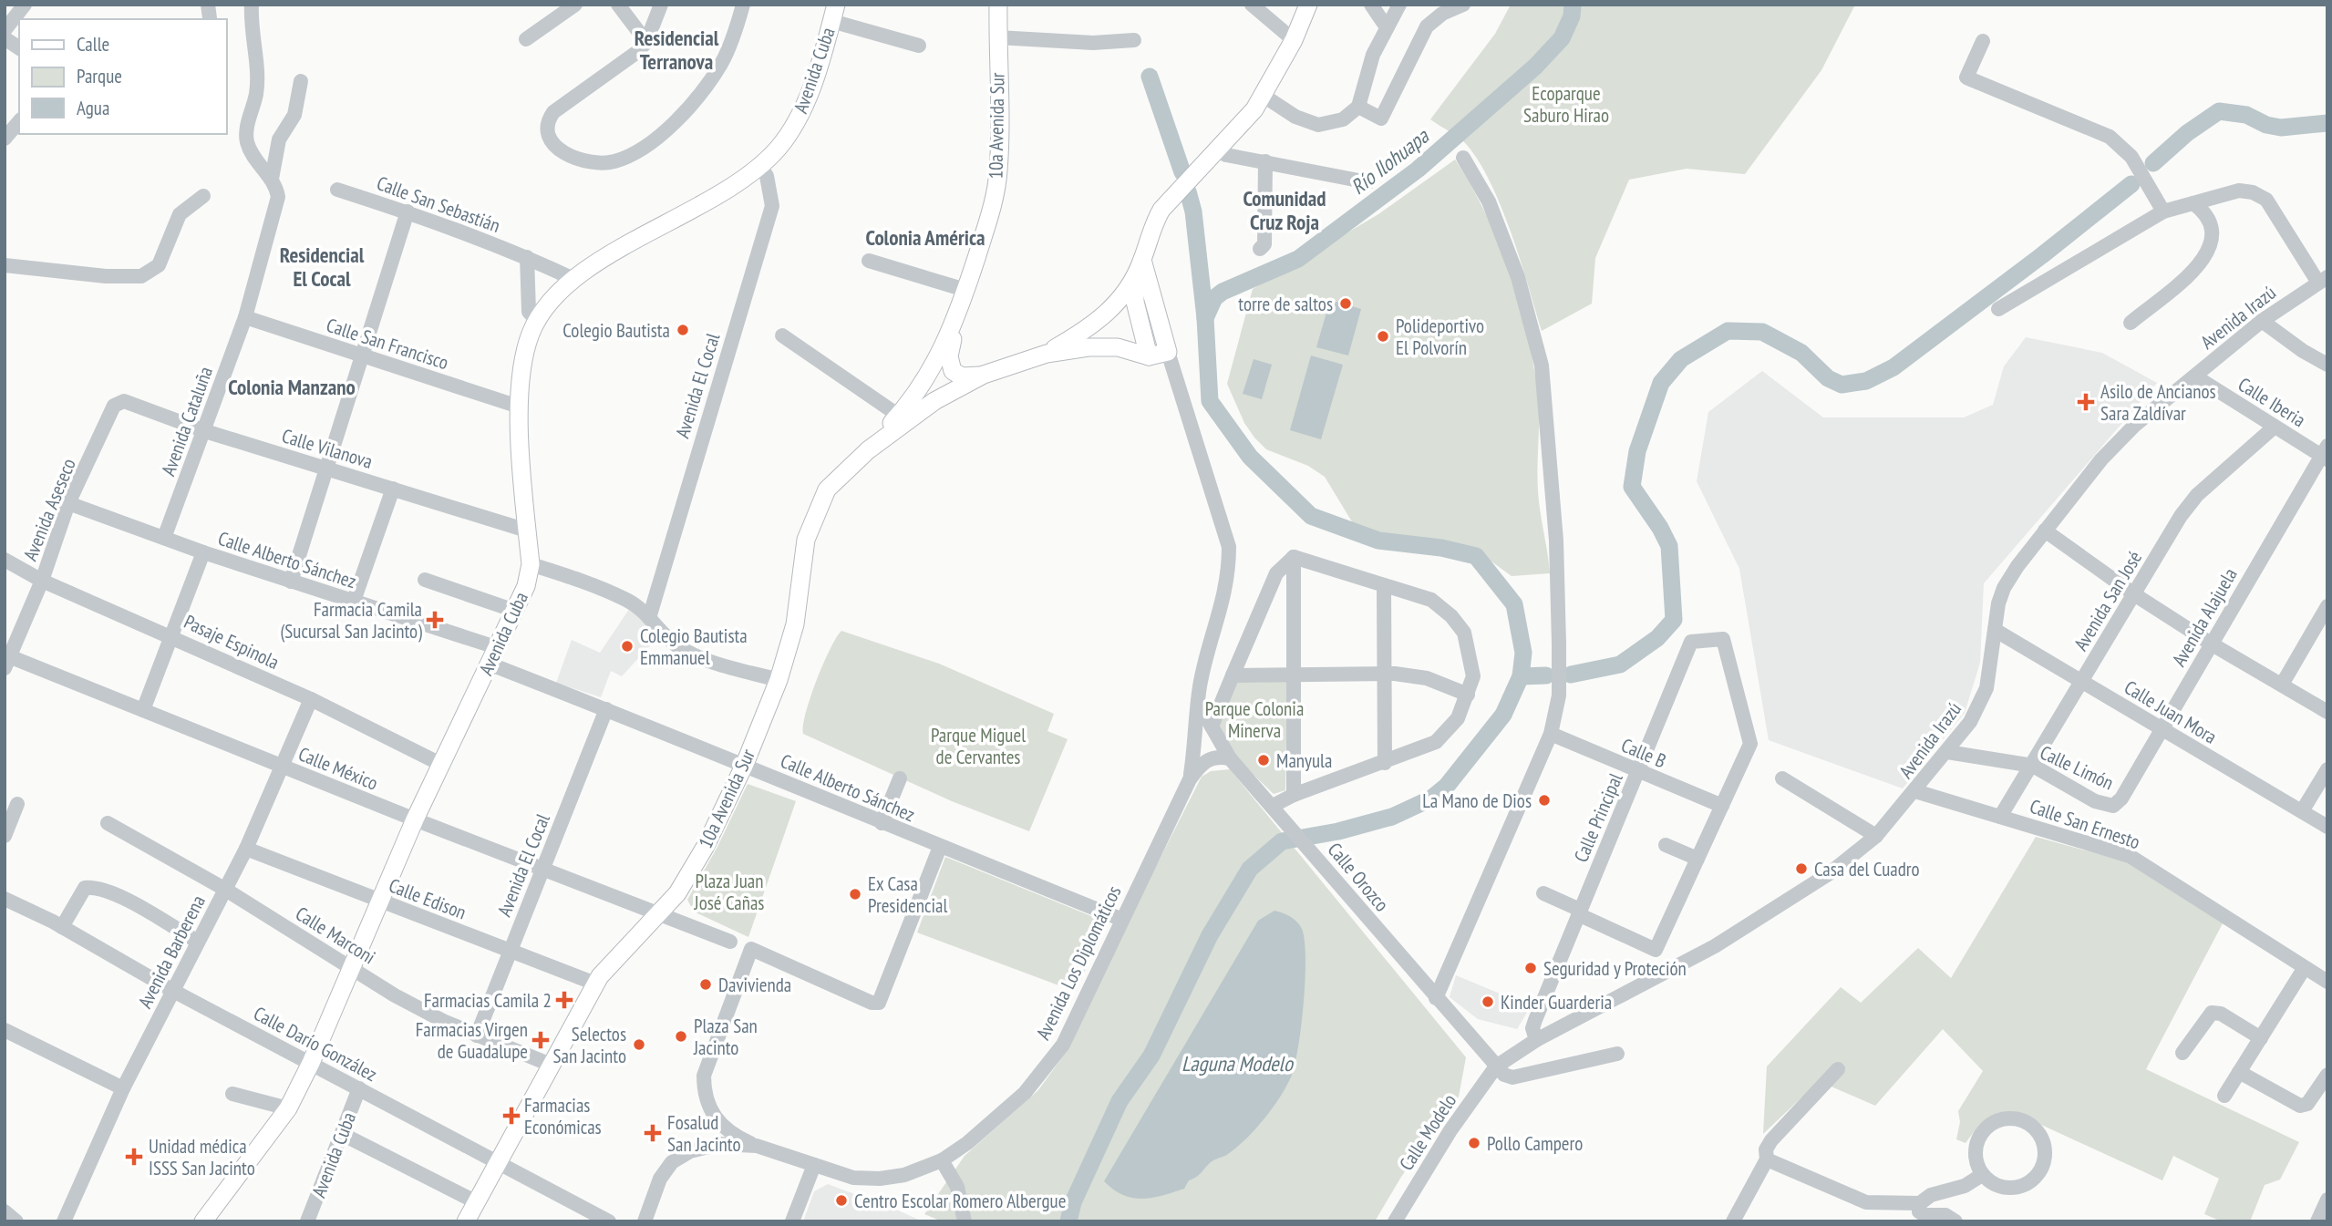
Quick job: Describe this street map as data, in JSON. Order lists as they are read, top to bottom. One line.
{"streets":{"main road":["Avenida Cuba","10a Avenida Sur"],"street":["Calle San Sebastián","Avenida Irazú","Calle San Francisco","Avenida El Cocal","Calle Iberia","Avenida Cataluña","Calle Vilanova","Avenida Aseseco","Calle Alberto Sánchez","Avenida San José","Avenida Alajuela","Pasaje Espinola","Calle Juan Mora","Calle B","Calle Limón","Calle México","Calle Principal","Calle San Ernesto","Calle Orozco","Calle Edison","Calle Marconi","Avenida Barberena","Avenida Los Diplomáticos","Calle Darío González","Calle Modelo"]},"crossings":[["Avenida Cuba","Calle San Sebastián"],["Avenida Cuba","Calle San Francisco"],["Avenida Cuba","Avenida El Cocal"],["Avenida Cuba","Calle Vilanova"],["Avenida Cuba","Calle Alberto Sánchez"],["Avenida Cuba","Pasaje Espinola"],["Avenida Cuba","Calle México"],["Avenida Cuba","Calle Edison"],["Avenida Cuba","Calle Marconi"],["Avenida Cuba","Calle Darío González"],["10a Avenida Sur","Calle Alberto Sánchez"],["10a Avenida Sur","Calle México"],["10a Avenida Sur","Calle Edison"],["10a Avenida Sur","Calle Marconi"],["10a Avenida Sur","Calle Darío González"],["Avenida Irazú","Calle Iberia"],["Avenida Irazú","Calle Juan Mora"],["Avenida Irazú","Calle Limón"],["Avenida Irazú","Calle Principal"],["Avenida Irazú","Calle San Ernesto"],["Avenida Irazú","Calle Orozco"],["Avenida Irazú","Calle Modelo"],["Calle San Francisco","Avenida Cataluña"],["Avenida El Cocal","Calle Alberto Sánchez"],["Avenida El Cocal","Calle México"],["Avenida El Cocal","Calle Edison"],["Avenida El Cocal","Calle Marconi"],["Calle Iberia","Avenida San José"],["Calle Iberia","Avenida Alajuela"],["Avenida Cataluña","Calle Vilanova"],["Avenida Cataluña","Calle Alberto Sánchez"],["Calle Vilanova","Avenida Aseseco"],["Avenida Aseseco","Calle Alberto Sánchez"],["Avenida Aseseco","Pasaje Espinola"],["Avenida Aseseco","Calle México"],["Calle Alberto Sánchez","Avenida Los Diplomáticos"],["Avenida San José","Calle Juan Mora"],["Avenida San José","Calle Limón"],["Avenida San José","Calle San Ernesto"],["Avenida Alajuela","Calle Juan Mora"],["Avenida Alajuela","Calle Limón"],["Pasaje Espinola","Avenida Barberena"],["Calle B","Calle Principal"],["Calle México","Avenida Barberena"],["Calle Orozco","Avenida Los Diplomáticos"],["Calle Orozco","Calle Modelo"],["Calle Edison","Avenida Barberena"],["Calle Marconi","Avenida Barberena"],["Avenida Barberena","Calle Darío González"]],"districts":["Residencial Terranova","Comunidad Cruz Roja","Colonia América","Residencial El Cocal","Colonia Manzano"],"water":["Río Ilohuapa","Laguna Modelo"],"parks":["Ecoparque Saburo Hirao","Parque Colonia Minerva","Parque Miguel de Cervantes","Plaza Juan José Cañas"],"places":{"other":["torre de saltos","Colegio Bautista","Polideportivo El Polvorín","Colegio Bautista Emmanuel","Manyula","La Mano de Dios","Casa del Cuadro","Ex Casa Presidencial","Seguridad y Proteción","Davivienda","Kinder Guarderia","Plaza San Jacinto","Selectos San Jacinto","Pollo Campero","Centro Escolar Romero Albergue"],"health":["Asilo de Ancianos Sara Zaldívar","Farmacia Camila (Sucursal San Jacinto)","Farmacias Camila 2","Farmacias Virgen de Guadalupe","Farmacias Económicas","Fosalud San Jacinto","Unidad médica ISSS San Jacinto"]},"legend":["Calle","Parque","Agua"]}
